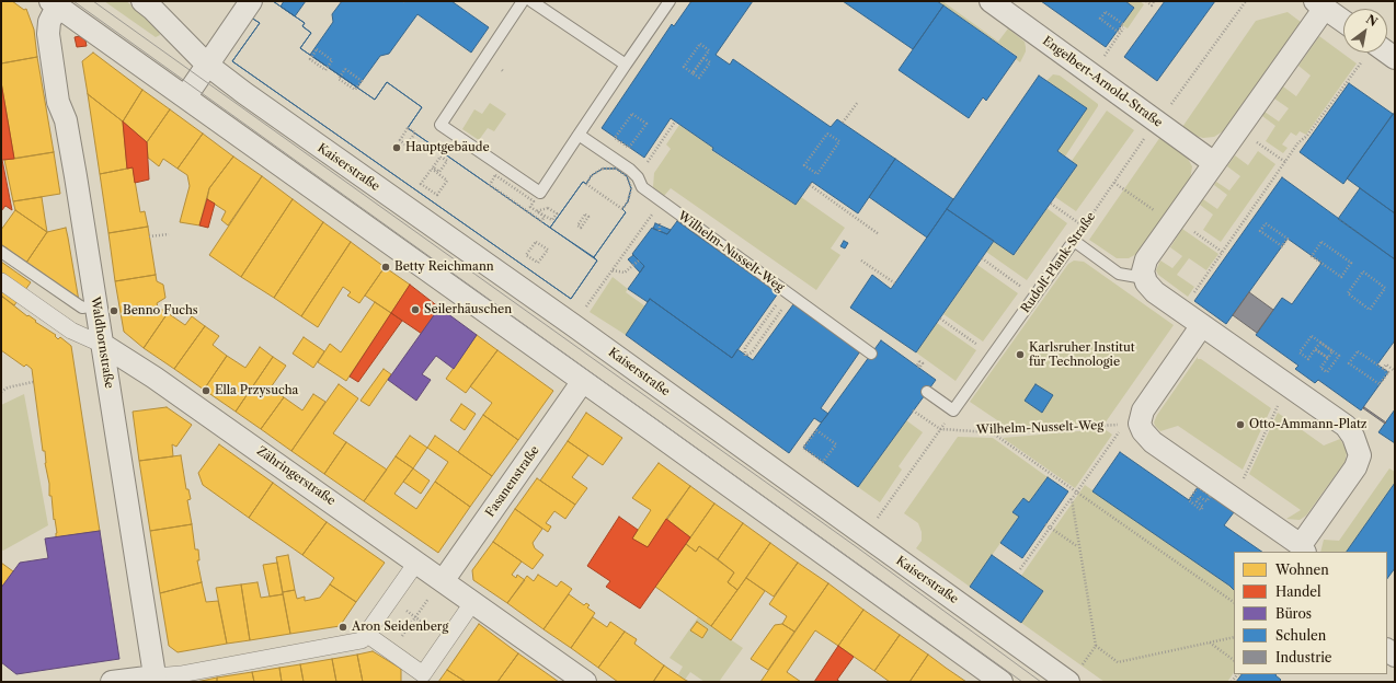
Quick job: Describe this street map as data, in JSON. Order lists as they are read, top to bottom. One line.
{"streets":{"street":["Engelbert-Arnold-Straße","Kaiserstraße","Waldhornstraße","Zähringerstraße","Fasanenstraße"],"lane":["Wilhelm-Nusselt-Weg","Rudolf-Plank-Straße"]},"crossings":[["Engelbert-Arnold-Straße","Rudolf-Plank-Straße"],["Waldhornstraße","Zähringerstraße"],["Zähringerstraße","Fasanenstraße"]],"places":["Hauptgebäude","Betty Reichmann","Seilerhäuschen","Benno Fuchs","Karlsruher Institut für Technologie","Ella Przysucha","Otto-Ammann-Platz","Aron Seidenberg"],"legend":["Wohnen","Handel","Büros","Schulen","Industrie"],"north":"top right"}
